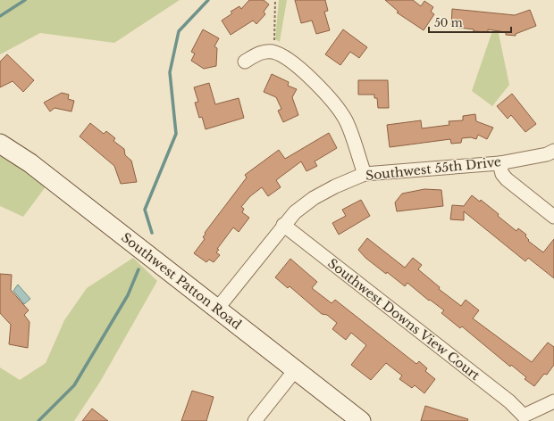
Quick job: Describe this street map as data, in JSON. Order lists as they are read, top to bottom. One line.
{"streets":{"street":["Southwest 55th Drive","Southwest Patton Road","Southwest Downs View Court"]},"crossings":[["Southwest 55th Drive","Southwest Patton Road"],["Southwest 55th Drive","Southwest Downs View Court"]],"scale_bar":"50 m"}
